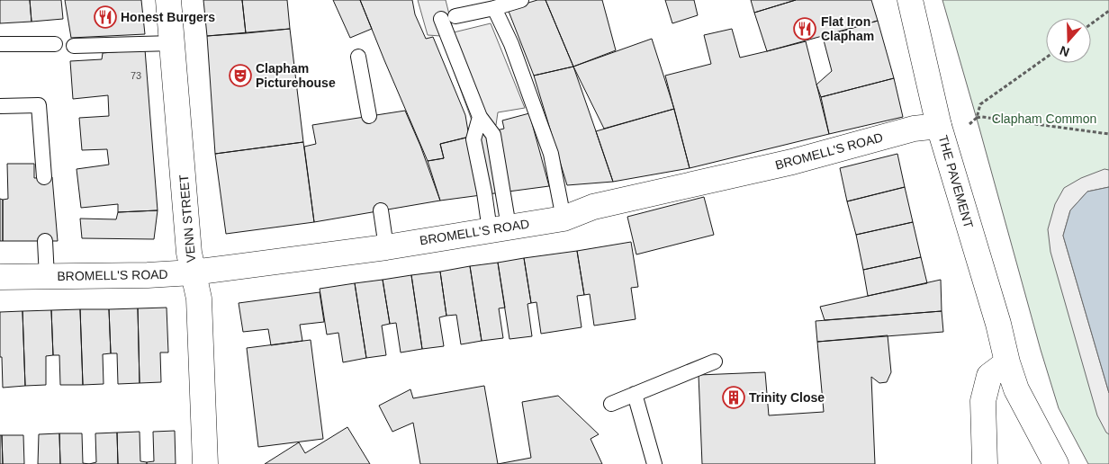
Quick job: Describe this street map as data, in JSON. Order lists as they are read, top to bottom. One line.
{"streets":{"street":["BROMELL'S ROAD","THE PAVEMENT","VENN STREET"]},"crossings":[["BROMELL'S ROAD","THE PAVEMENT"],["BROMELL'S ROAD","VENN STREET"]],"parks":["Clapham Common"],"places":{"restaurant":["Honest Burgers","Flat Iron Clapham"],"theatre":["Clapham Picturehouse"],"building":["Trinity Close"]},"house_numbers":["73"],"north":"bottom"}
